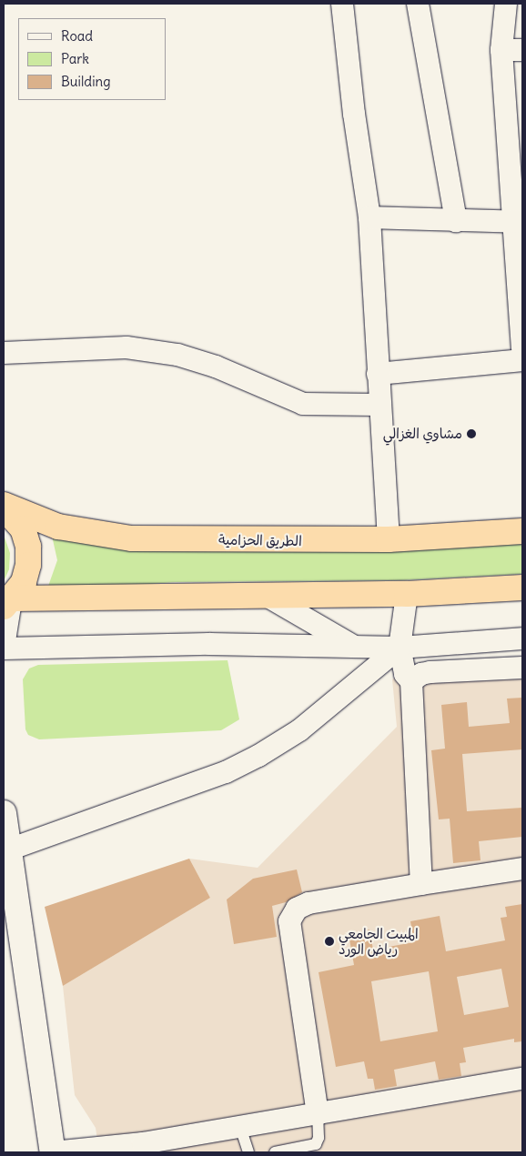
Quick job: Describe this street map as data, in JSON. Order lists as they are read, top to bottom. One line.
{"streets":{"highway":["الطريق الحزامية"]},"places":["مشاوي الغزالي","المبيت الجامعي رياض الورد"],"legend":["Road","Park","Building"]}
